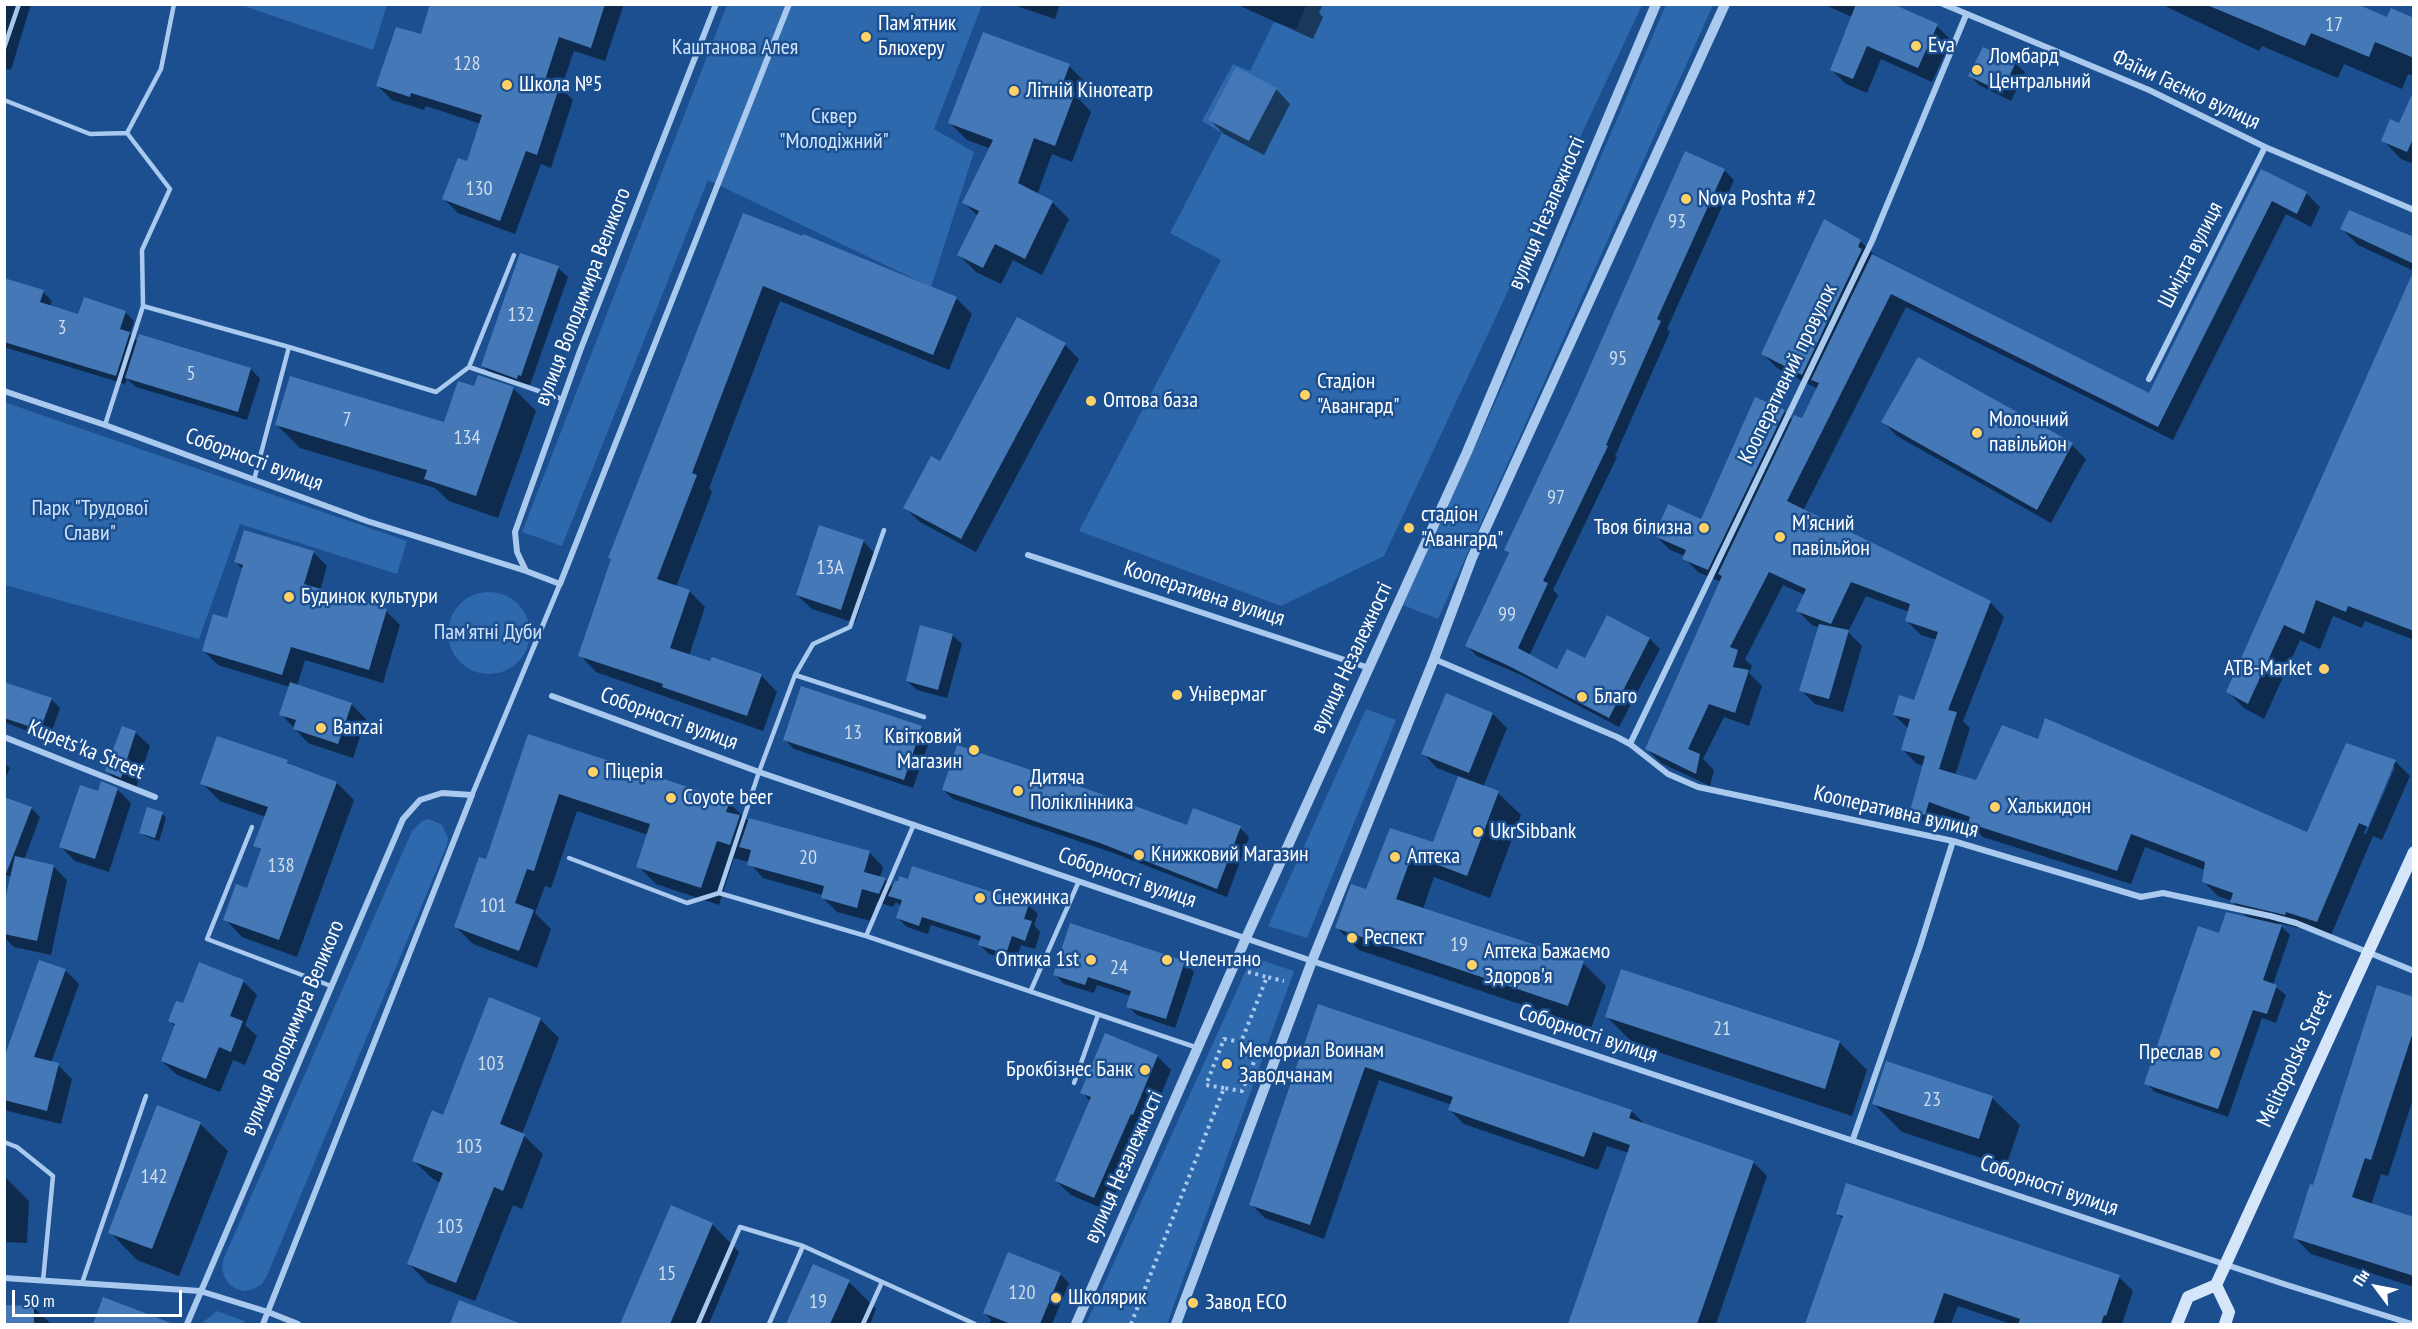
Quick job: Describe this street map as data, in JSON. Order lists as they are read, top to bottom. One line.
{"streets":{"main road":["Melitopolska Street"],"street":["Фаїни Гаєнко вулиця","вулиця Незалежності","Шмідта вулиця","вулиця Володимира Великого","Кооперативний провулок","Соборності вулиця","Кооперативна вулиця","Kupets'ka Street"]},"crossings":[["Фаїни Гаєнко вулиця","Шмідта вулиця"],["Фаїни Гаєнко вулиця","Кооперативний провулок"],["вулиця Незалежності","Соборності вулиця"],["вулиця Незалежності","Кооперативна вулиця"],["вулиця Володимира Великого","Соборності вулиця"],["Кооперативний провулок","Кооперативна вулиця"],["Соборності вулиця","Melitopolska Street"],["Кооперативна вулиця","Melitopolska Street"]],"parks":["Каштанова Алея","Сквер \"Молодіжний\"","Парк \"Трудової Слави\"","Пам'ятні Дуби"],"places":["Пам'ятник Блюхеру","Eva","Ломбард Центральний","Школа №5","Літній Кінотеатр","Nova Poshta #2","Стадіон \"Авангард\"","Оптова база","Молочний павільйон","стадіон \"Авангард\"","Твоя білизна","М'ясний павільйон","Будинок культури","ATB-Market","Універмаг","Благо","Banzai","Квітковий Магазин","Піцерія","Дитяча Поліклінника","Coyote beer","Халькидон","UkrSibbank","Книжковий Магазин","Аптека","Снежинка","Респект","Оптика 1st","Челентано","Аптека Бажаємо Здоров'я","Преслав","Мемориал Воинам Заводчанам","Брокбізнес Банк","Школярик","Завод ЕСО"],"house_numbers":["17","128","130","93","132","3","95","5","7","134","97","13А","99","13","20","138","101","19","24","21","103","23","103","142","103","15","120","19"],"scale_bar":"50 m","north":"top left"}
